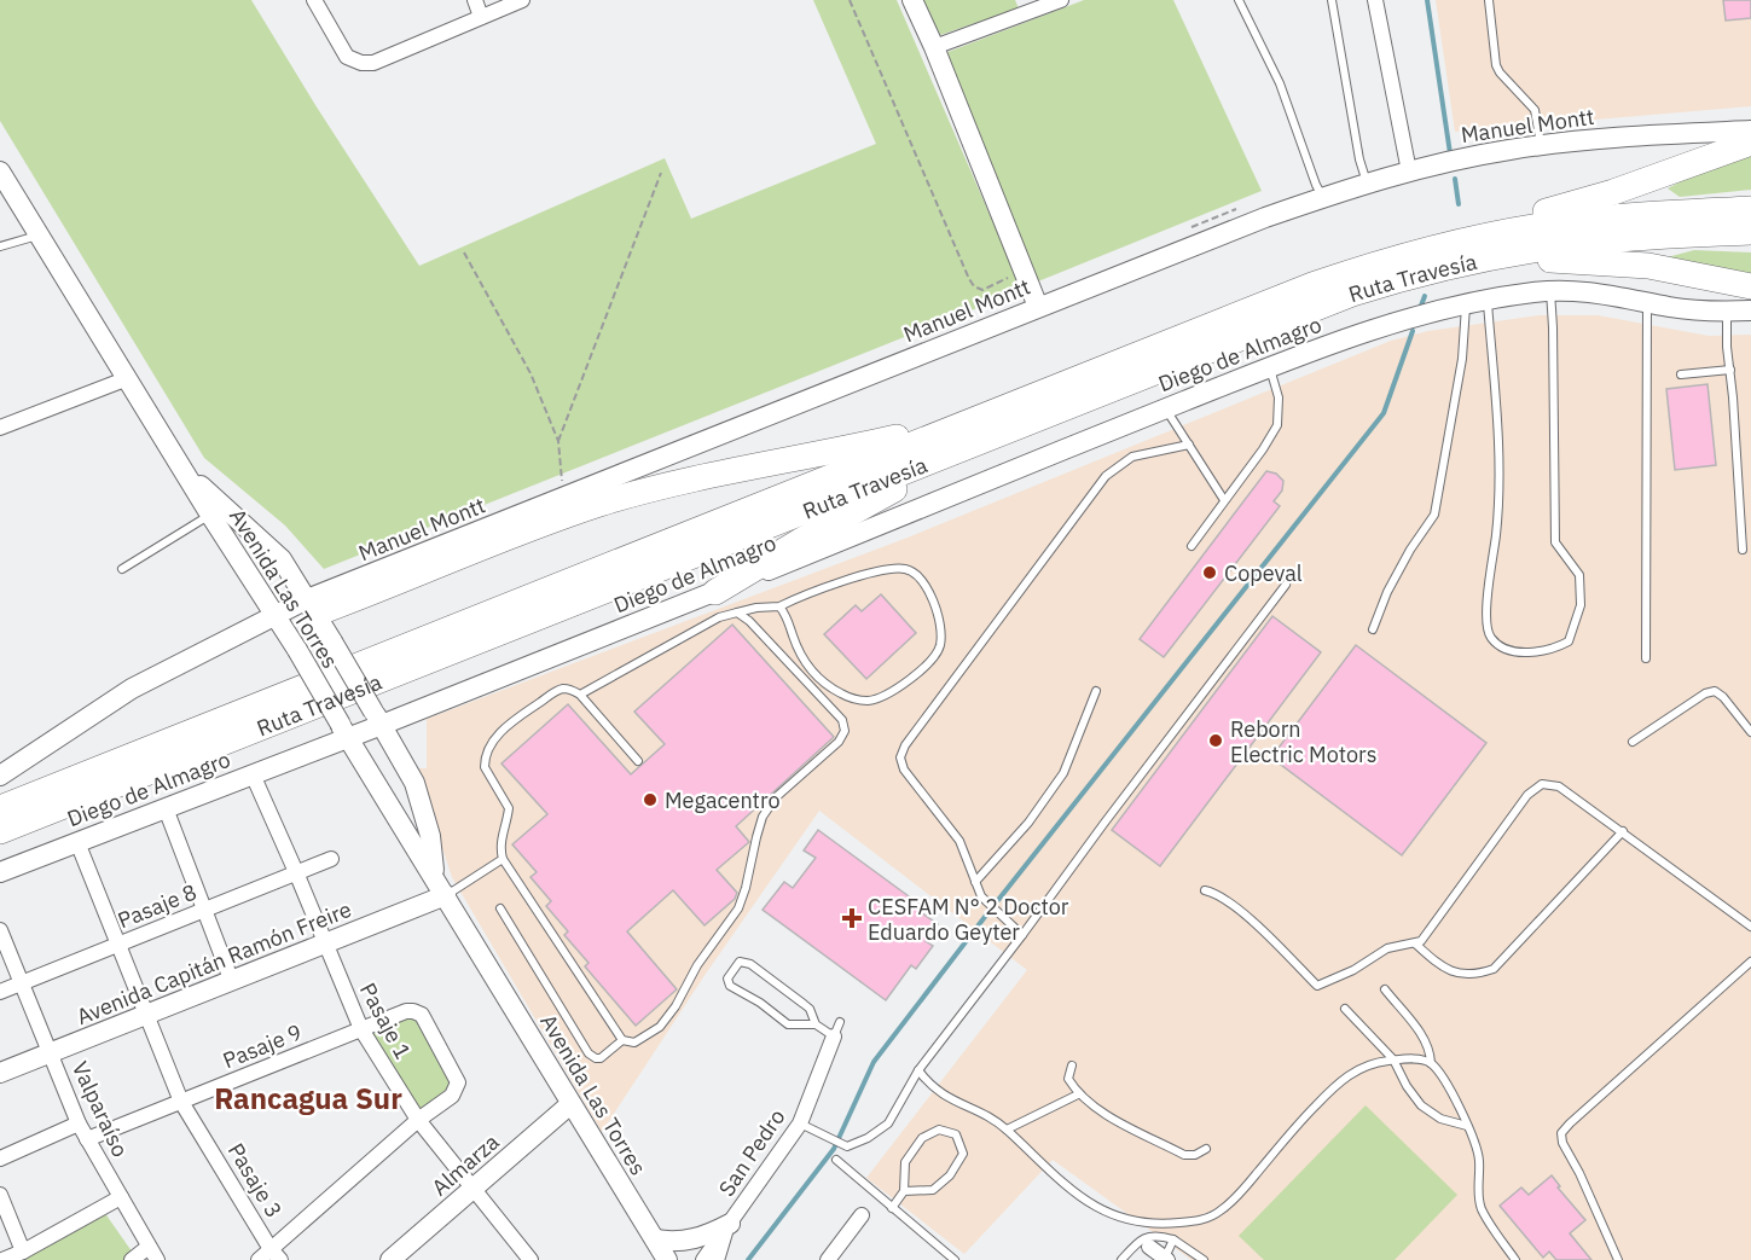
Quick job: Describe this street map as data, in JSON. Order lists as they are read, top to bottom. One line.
{"streets":{"highway":["Ruta Travesía"],"main road":["Manuel Montt","Diego de Almagro","Avenida Las Torres","Avenida Capitán Ramón Freire","Almarza"],"street":["Pasaje 8","Pasaje 1","Pasaje 9","Valparaíso","San Pedro","Pasaje 3"]},"crossings":[["Manuel Montt","Avenida Las Torres"],["Diego de Almagro","Avenida Las Torres"],["Diego de Almagro","Pasaje 1"],["Diego de Almagro","Pasaje 3"],["Avenida Las Torres","Avenida Capitán Ramón Freire"],["Avenida Las Torres","Almarza"],["Pasaje 8","Pasaje 1"],["Pasaje 8","Valparaíso"],["Pasaje 8","Pasaje 3"],["Avenida Capitán Ramón Freire","Pasaje 1"],["Avenida Capitán Ramón Freire","Valparaíso"],["Avenida Capitán Ramón Freire","Pasaje 3"],["Pasaje 1","Pasaje 9"],["Pasaje 1","Almarza"],["Pasaje 9","Valparaíso"],["Pasaje 9","Pasaje 3"]],"districts":["Rancagua Sur"],"places":{"other":["Copeval","Reborn Electric Motors","Megacentro"],"health":["CESFAM N° 2 Doctor Eduardo Geyter"]}}
